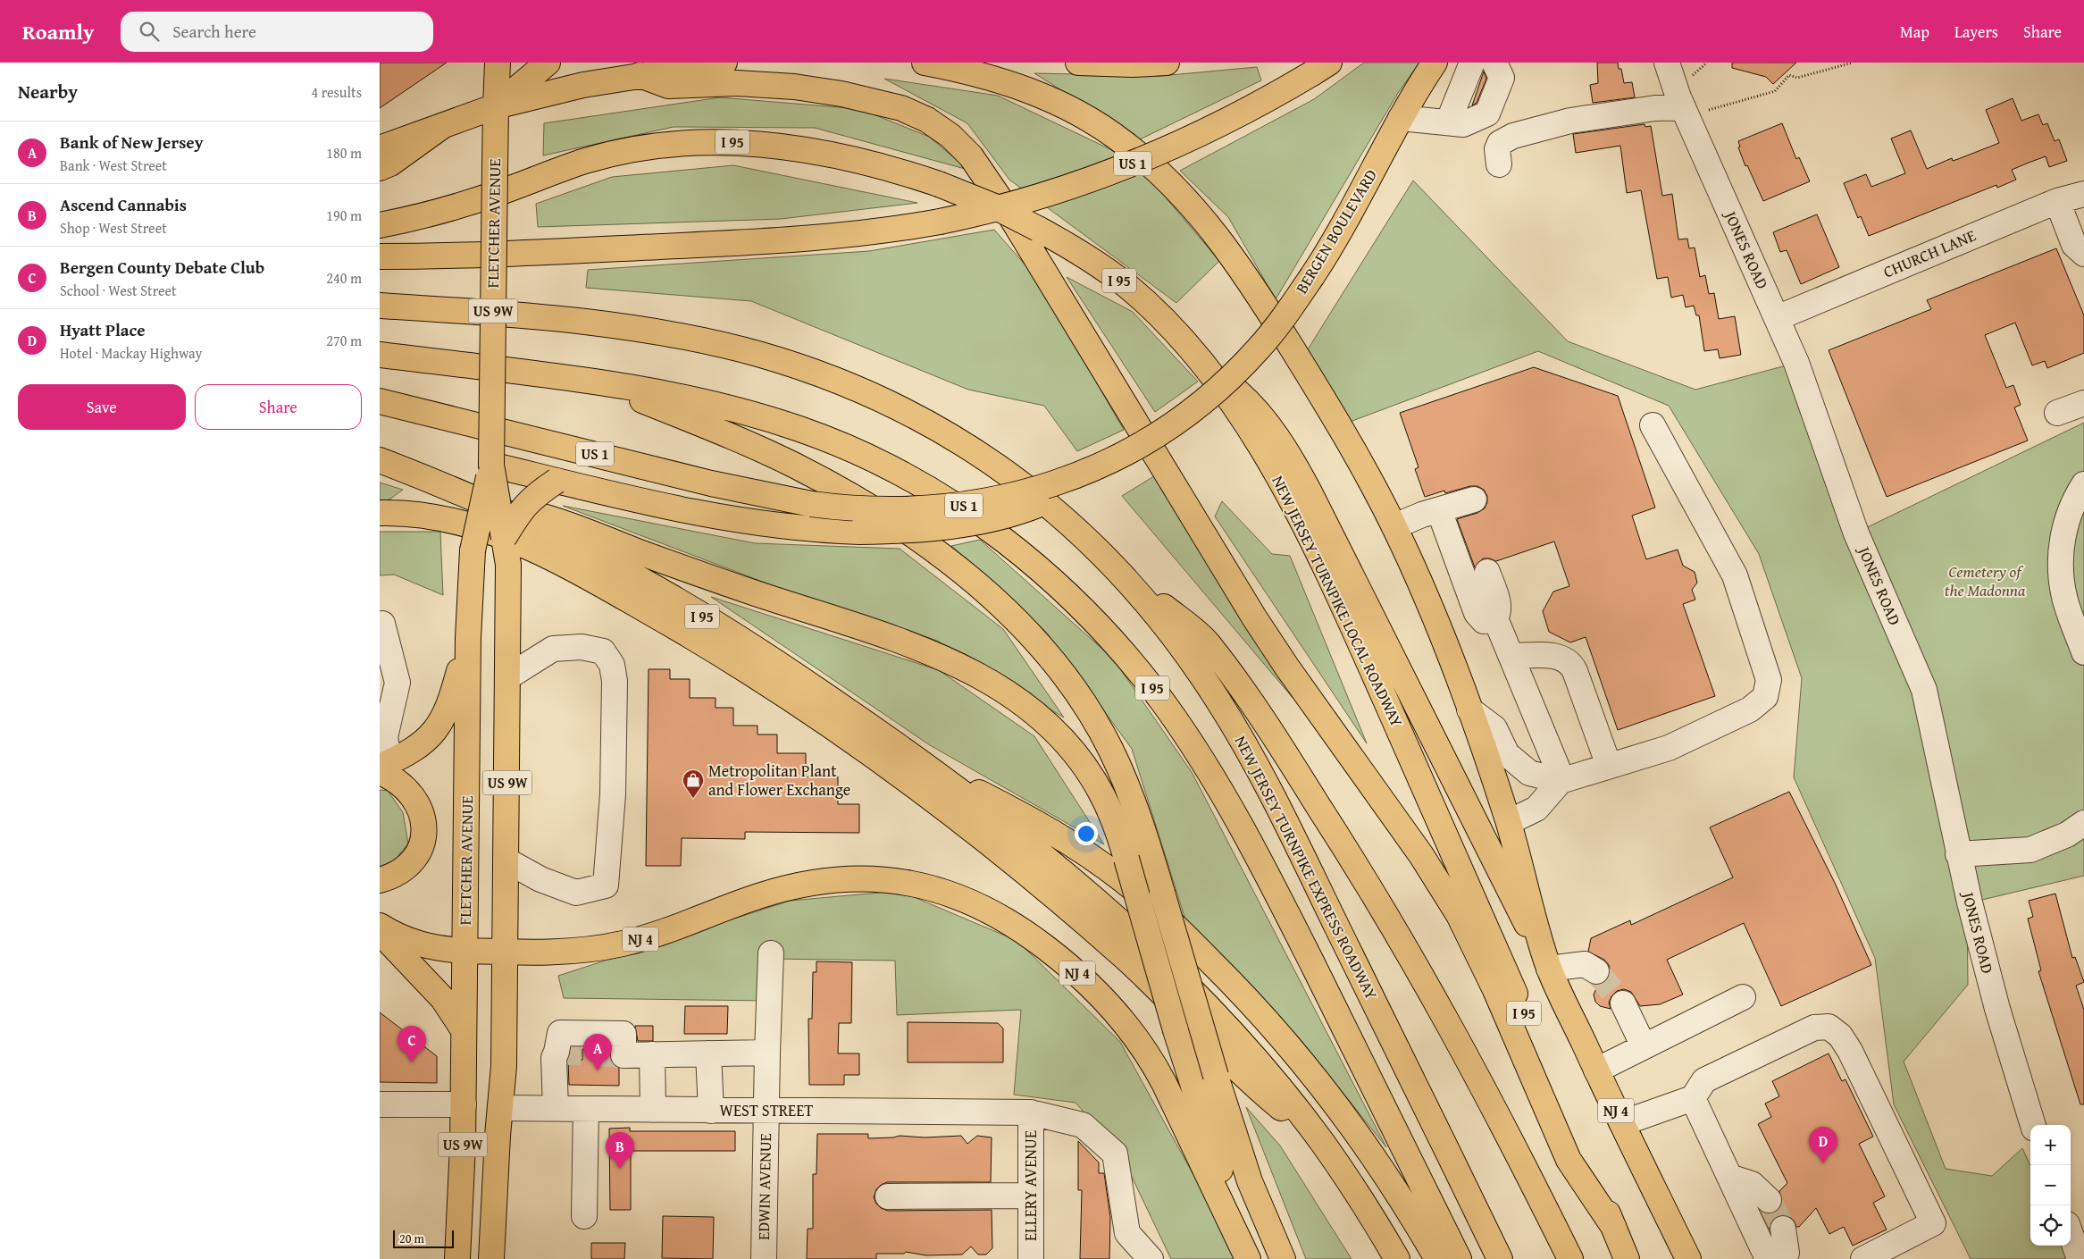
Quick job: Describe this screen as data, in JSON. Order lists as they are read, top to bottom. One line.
{"streets":{"main road":["I 95","US 1","FLETCHER AVENUE","BERGEN BOULEVARD","US 9W","NEW JERSEY TURNPIKE LOCAL ROADWAY","NEW JERSEY TURNPIKE EXPRESS ROADWAY","NJ 4"],"street":["JONES ROAD","CHURCH LANE","WEST STREET","ELLERY AVENUE","EDWIN AVENUE"]},"crossings":[["US 1","BERGEN BOULEVARD"],["FLETCHER AVENUE","NJ 4"],["FLETCHER AVENUE","WEST STREET"],["JONES ROAD","CHURCH LANE"],["WEST STREET","ELLERY AVENUE"],["WEST STREET","EDWIN AVENUE"]],"parks":["Cemetery of the Madonna"],"places":{"shop":["Metropolitan Plant and Flower Exchange"]},"scale_bar":"20 m","page":{"header":"Roamly","search":"Search here","nav":["Map","Layers","Share"],"heading":["Nearby","4 results"],"list":[{"mark":"A","name":"Bank of New Jersey","note":"Bank · West Street","value":"180 m"},{"mark":"B","name":"Ascend Cannabis","note":"Shop · West Street","value":"190 m"},{"mark":"C","name":"Bergen County Debate Club","note":"School · West Street","value":"240 m"},{"mark":"D","name":"Hyatt Place","note":"Hotel · Mackay Highway","value":"270 m"}],"buttons":["Save","Share"],"pins":["C","A","D","B"],"map_buttons":["+","−"],"scale":"20 m"}}
